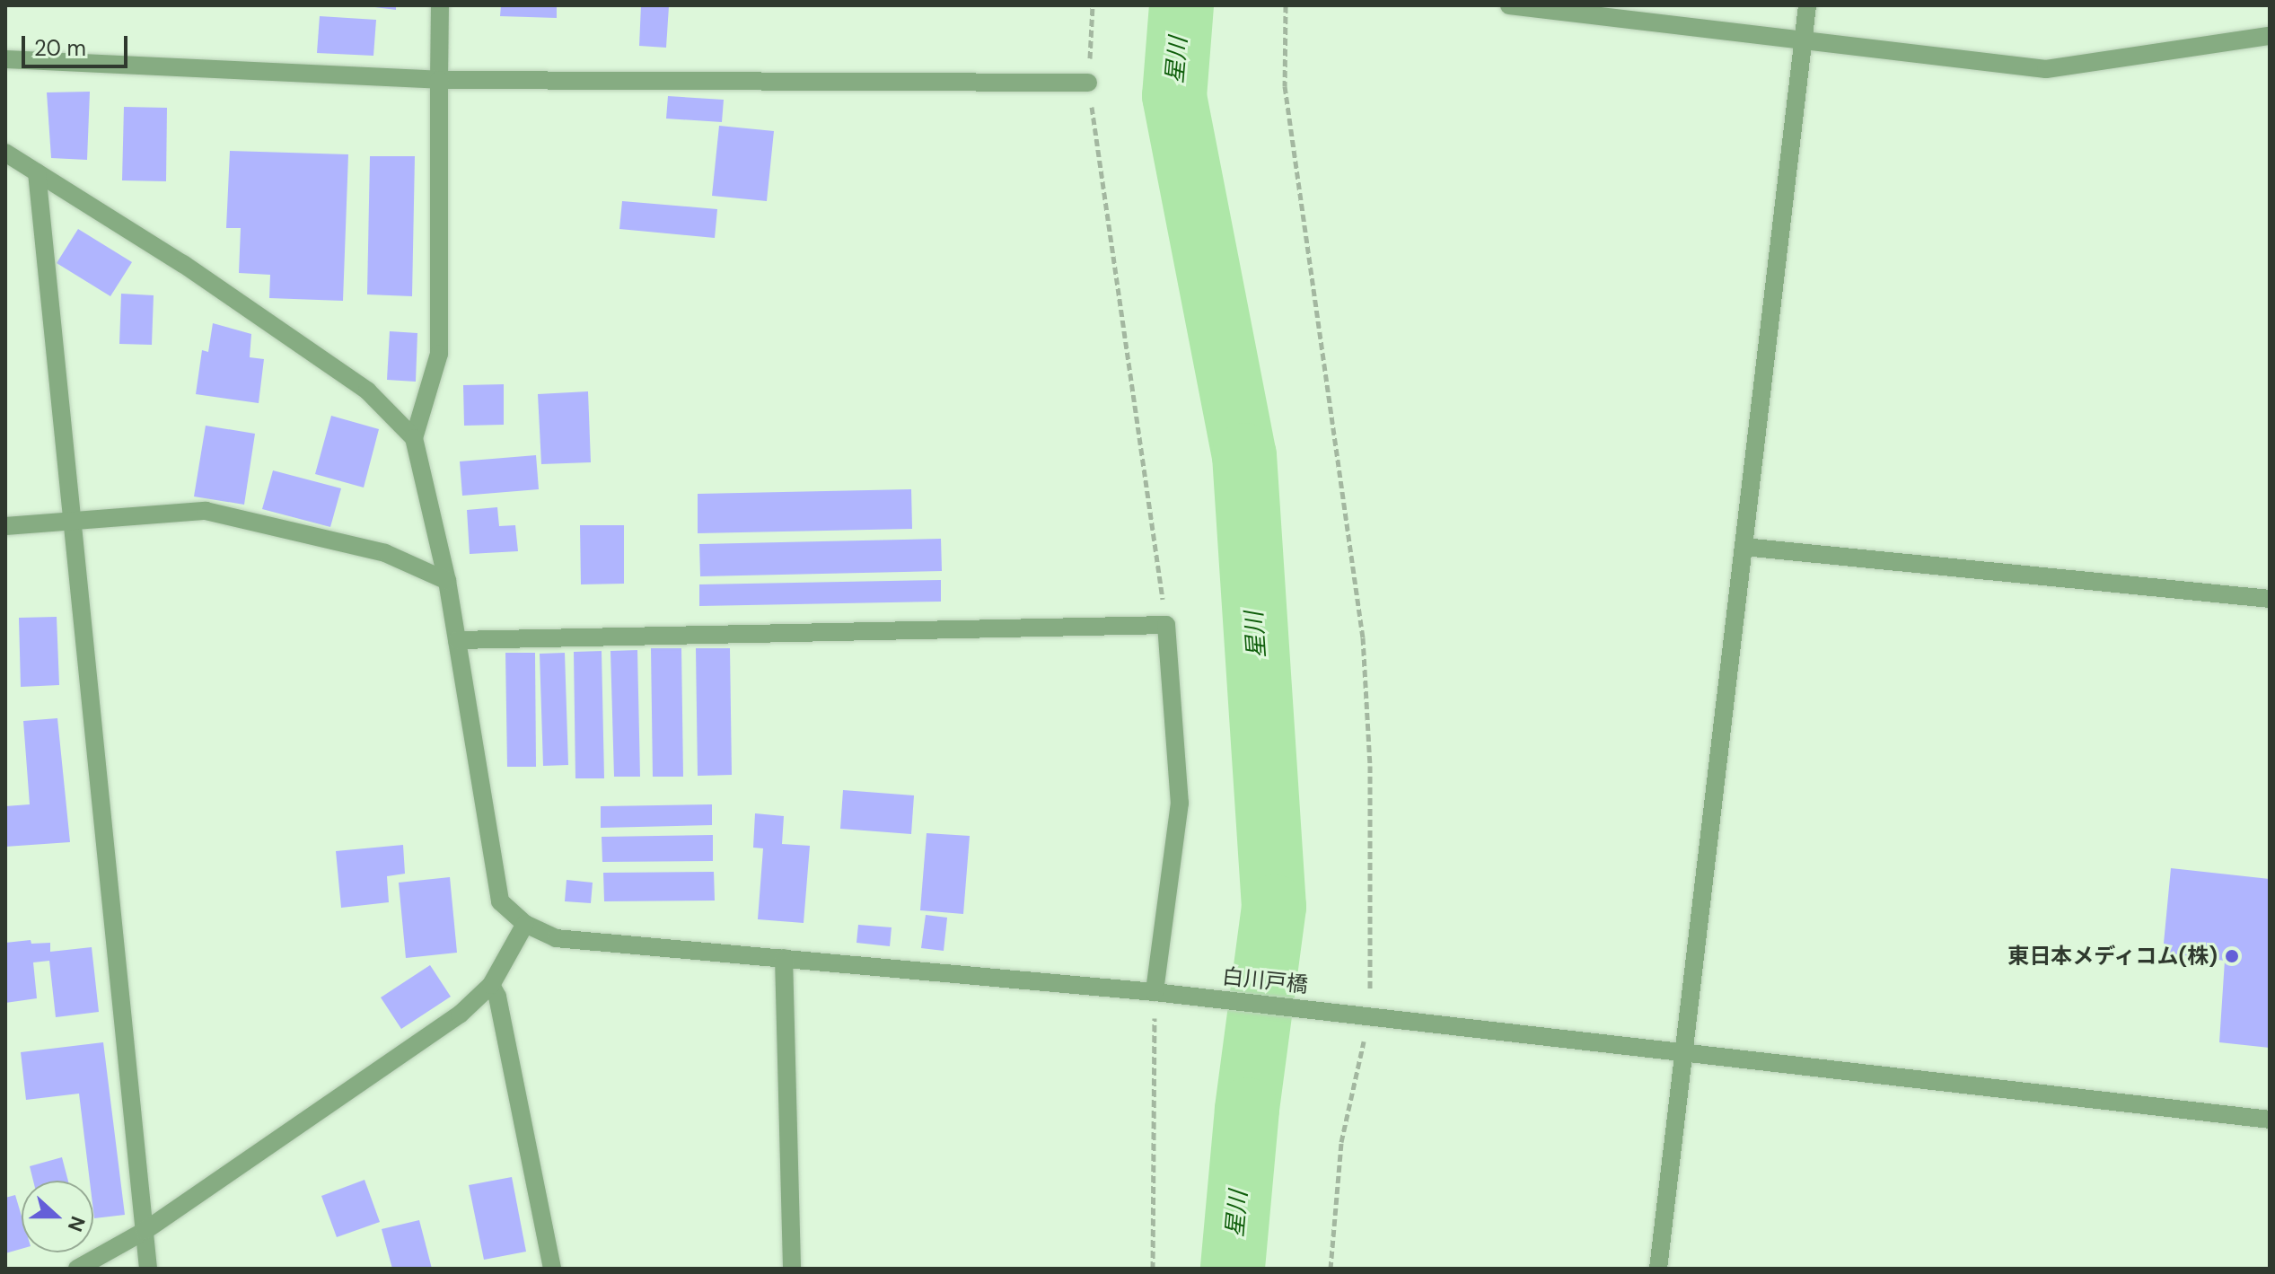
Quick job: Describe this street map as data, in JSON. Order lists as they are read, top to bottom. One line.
{"streets":{"street":["白川戸橋"]},"water":["星川"],"places":["東日本メディコム(株)"],"scale_bar":"20 m","north":"right"}
